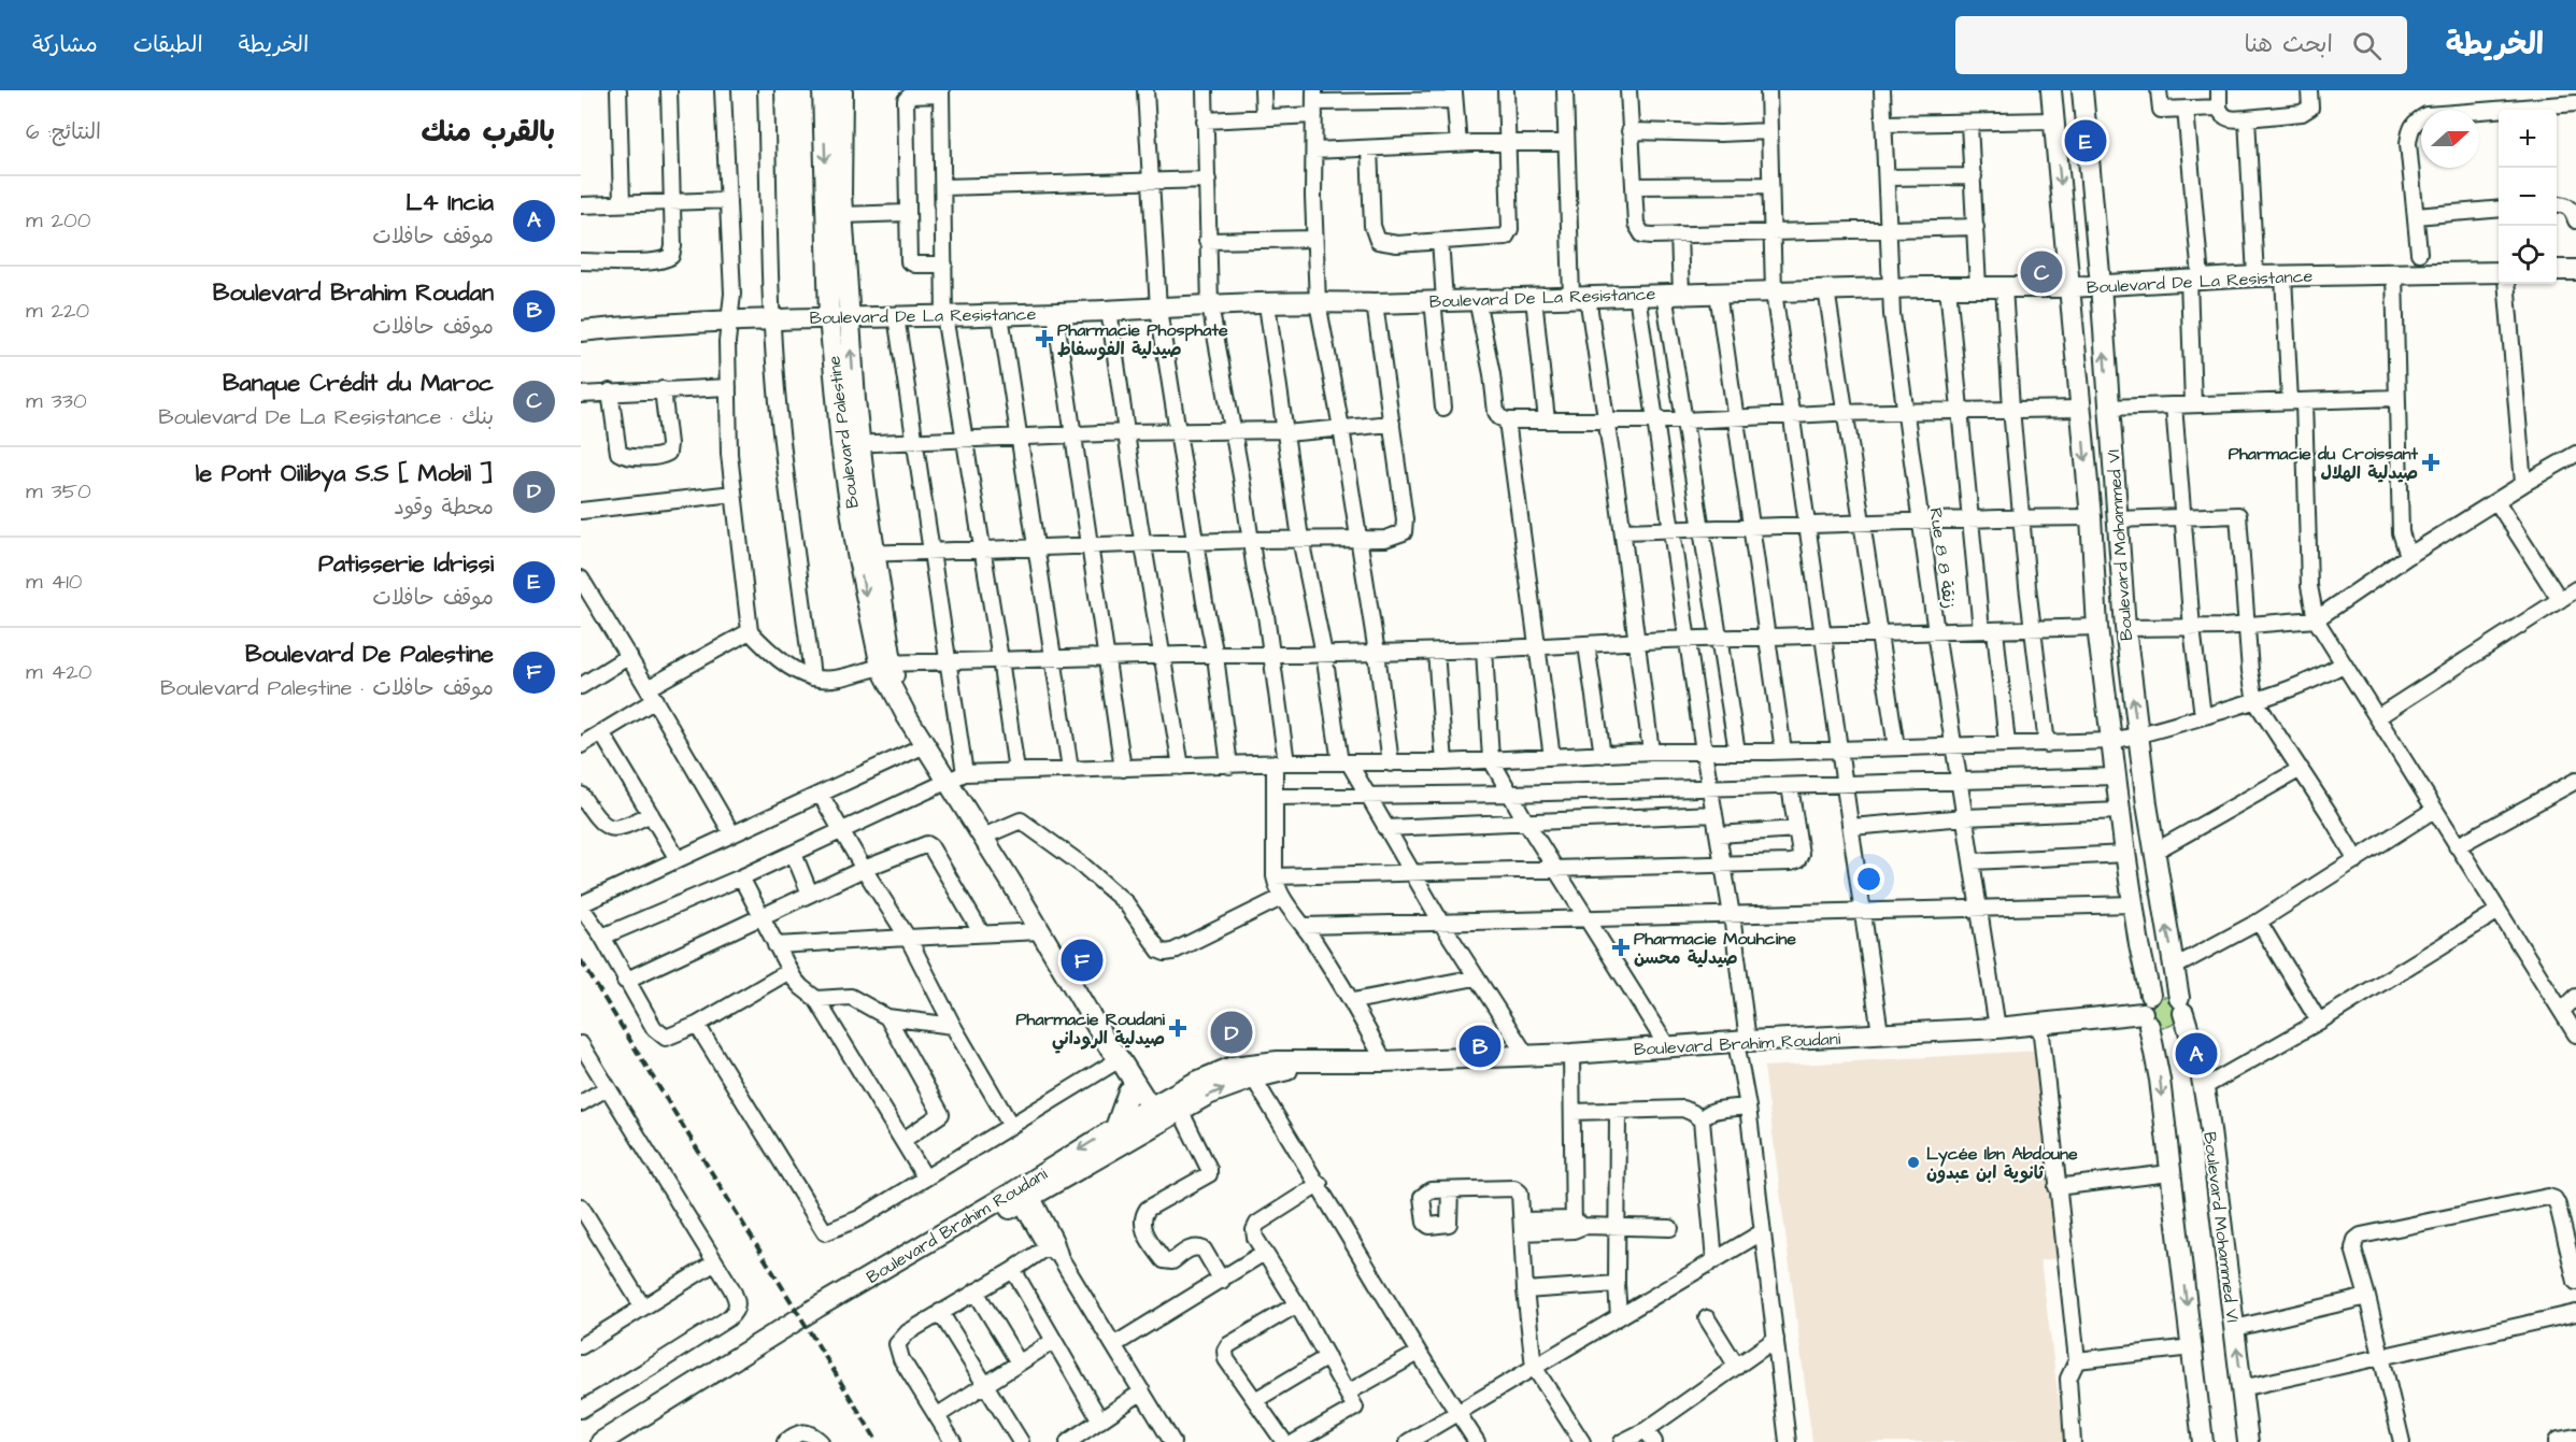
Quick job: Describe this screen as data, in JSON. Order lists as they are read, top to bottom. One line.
{"streets":{"main road":["Boulevard De La Resistance","Boulevard Palestine","Boulevard Mohammed VI","Boulevard Brahim Roudani"],"street":["Rue 8 8 زنقة"]},"crossings":[["Boulevard De La Resistance","Boulevard Palestine"],["Boulevard De La Resistance","Boulevard Mohammed VI"],["Boulevard De La Resistance","Rue 8 8 زنقة"],["Boulevard Palestine","Boulevard Brahim Roudani"],["Boulevard Mohammed VI","Boulevard Brahim Roudani"],["Rue 8 8 زنقة","Boulevard Brahim Roudani"]],"places":{"health":["Pharmacie Phosphate صيدلية الفوسفاط","Pharmacie du Croissant صيدلية الهلال","Pharmacie Mouhcine صيدلية محسن","Pharmacie Roudani صيدلية الروداني"],"other":["Lycée Ibn Abdoune ثانوية ابن عبدون"]},"north":"right","page":{"header":"الخريطة","search":"ابحث هنا","nav":["الخريطة","الطبقات","مشاركة"],"heading":["بالقرب منك","النتائج: 6"],"map_buttons":["+","−"],"pins":["E","C","F","D","B","A"],"list":[{"mark":"A","name":"L4 Incia","note":"موقف حافلات","value":"200 m"},{"mark":"B","name":"Boulevard Brahim Roudan","note":"موقف حافلات","value":"220 m"},{"mark":"C","name":"Banque Crédit du Maroc","note":"بنك · Boulevard De La Resistance","value":"330 m"},{"mark":"D","name":"le Pont Oilibya S.S [ Mobil ]","note":"محطة وقود","value":"350 m"},{"mark":"E","name":"Patisserie Idrissi","note":"موقف حافلات","value":"410 m"},{"mark":"F","name":"Boulevard De Palestine","note":"موقف حافلات · Boulevard Palestine","value":"420 m"}]}}
